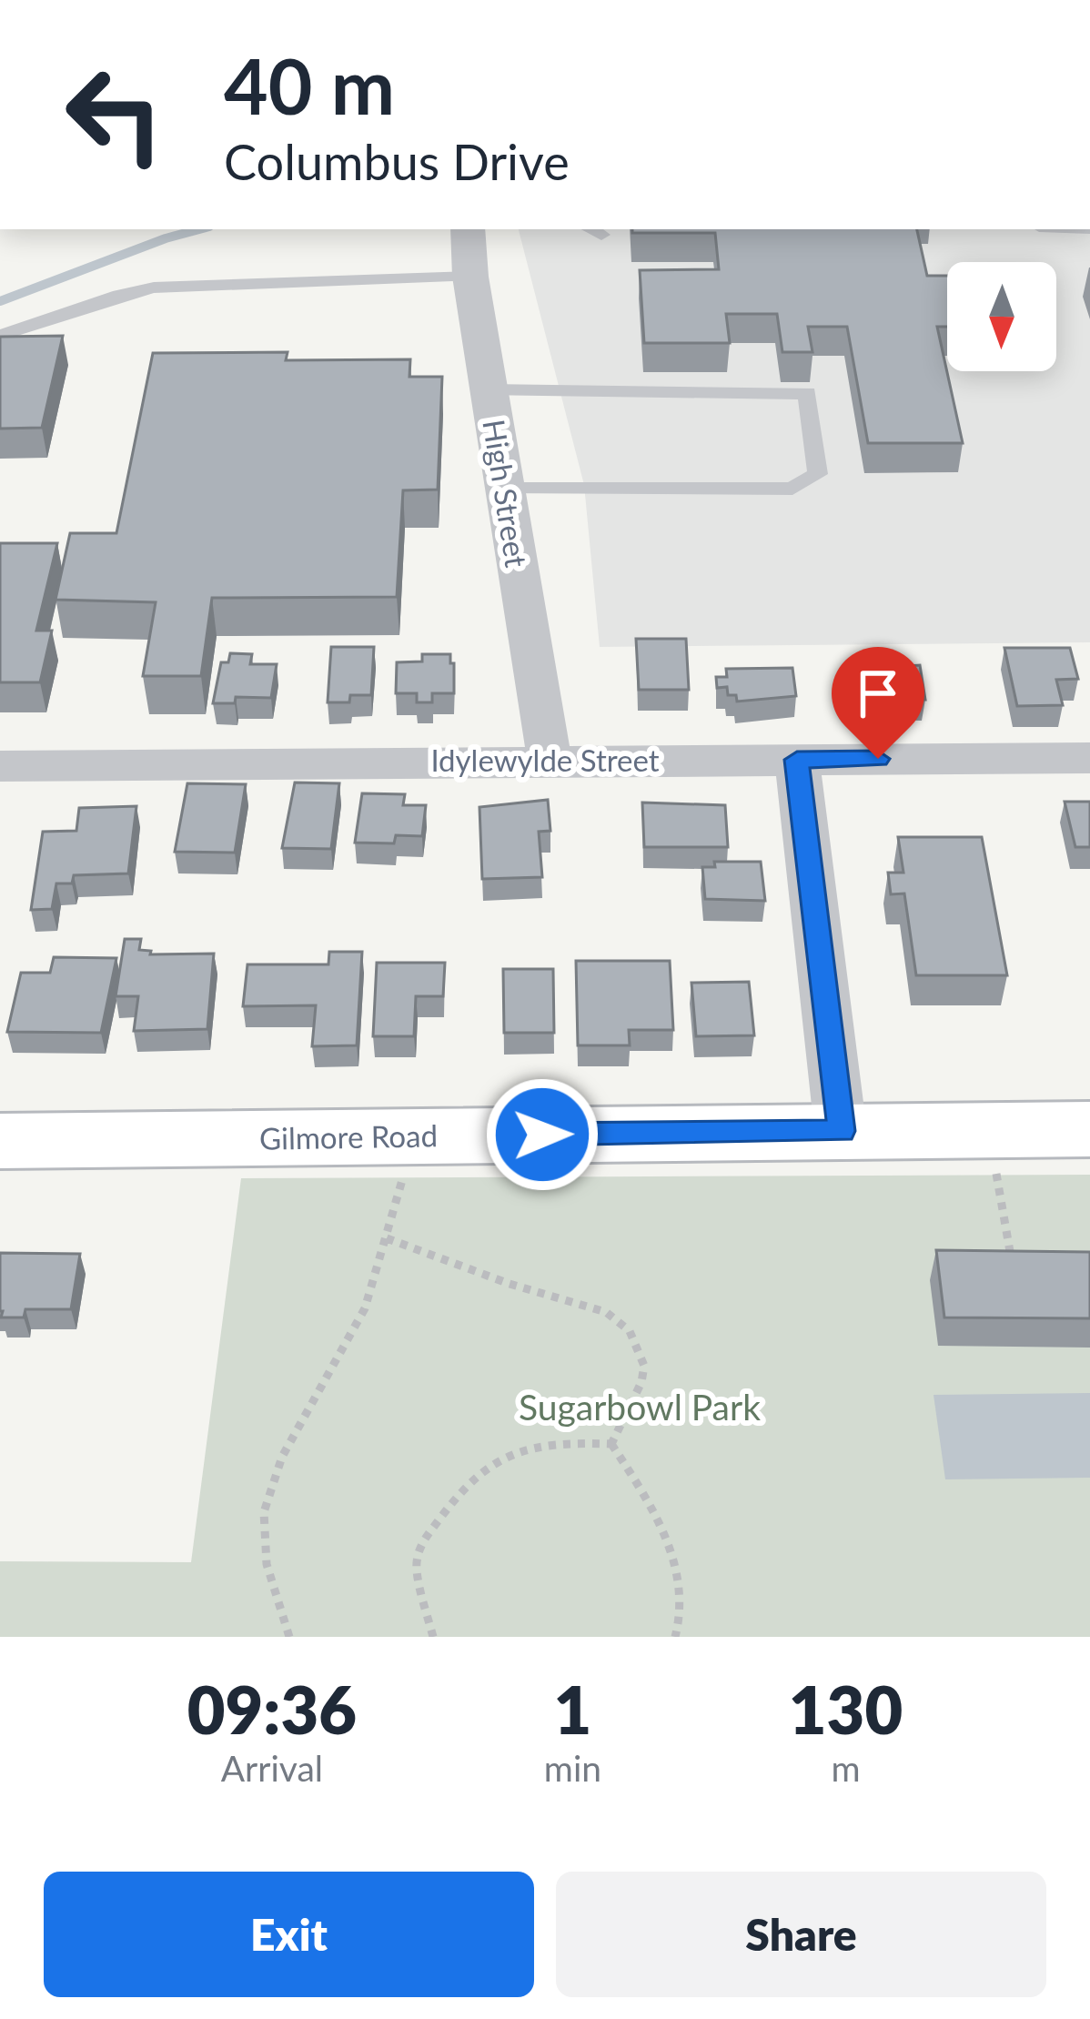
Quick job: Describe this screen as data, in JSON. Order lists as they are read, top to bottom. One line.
{"streets":{"main road":["Gilmore Road"],"street":["High Street","Idylewylde Street"]},"crossings":[["High Street","Idylewylde Street"]],"parks":["Sugarbowl Park"],"north":"bottom","page":{"turn":["40 m","Columbus Drive"],"eta":["09:36","Arrival","1","min","130","m"],"buttons":["Exit","Share"]}}
